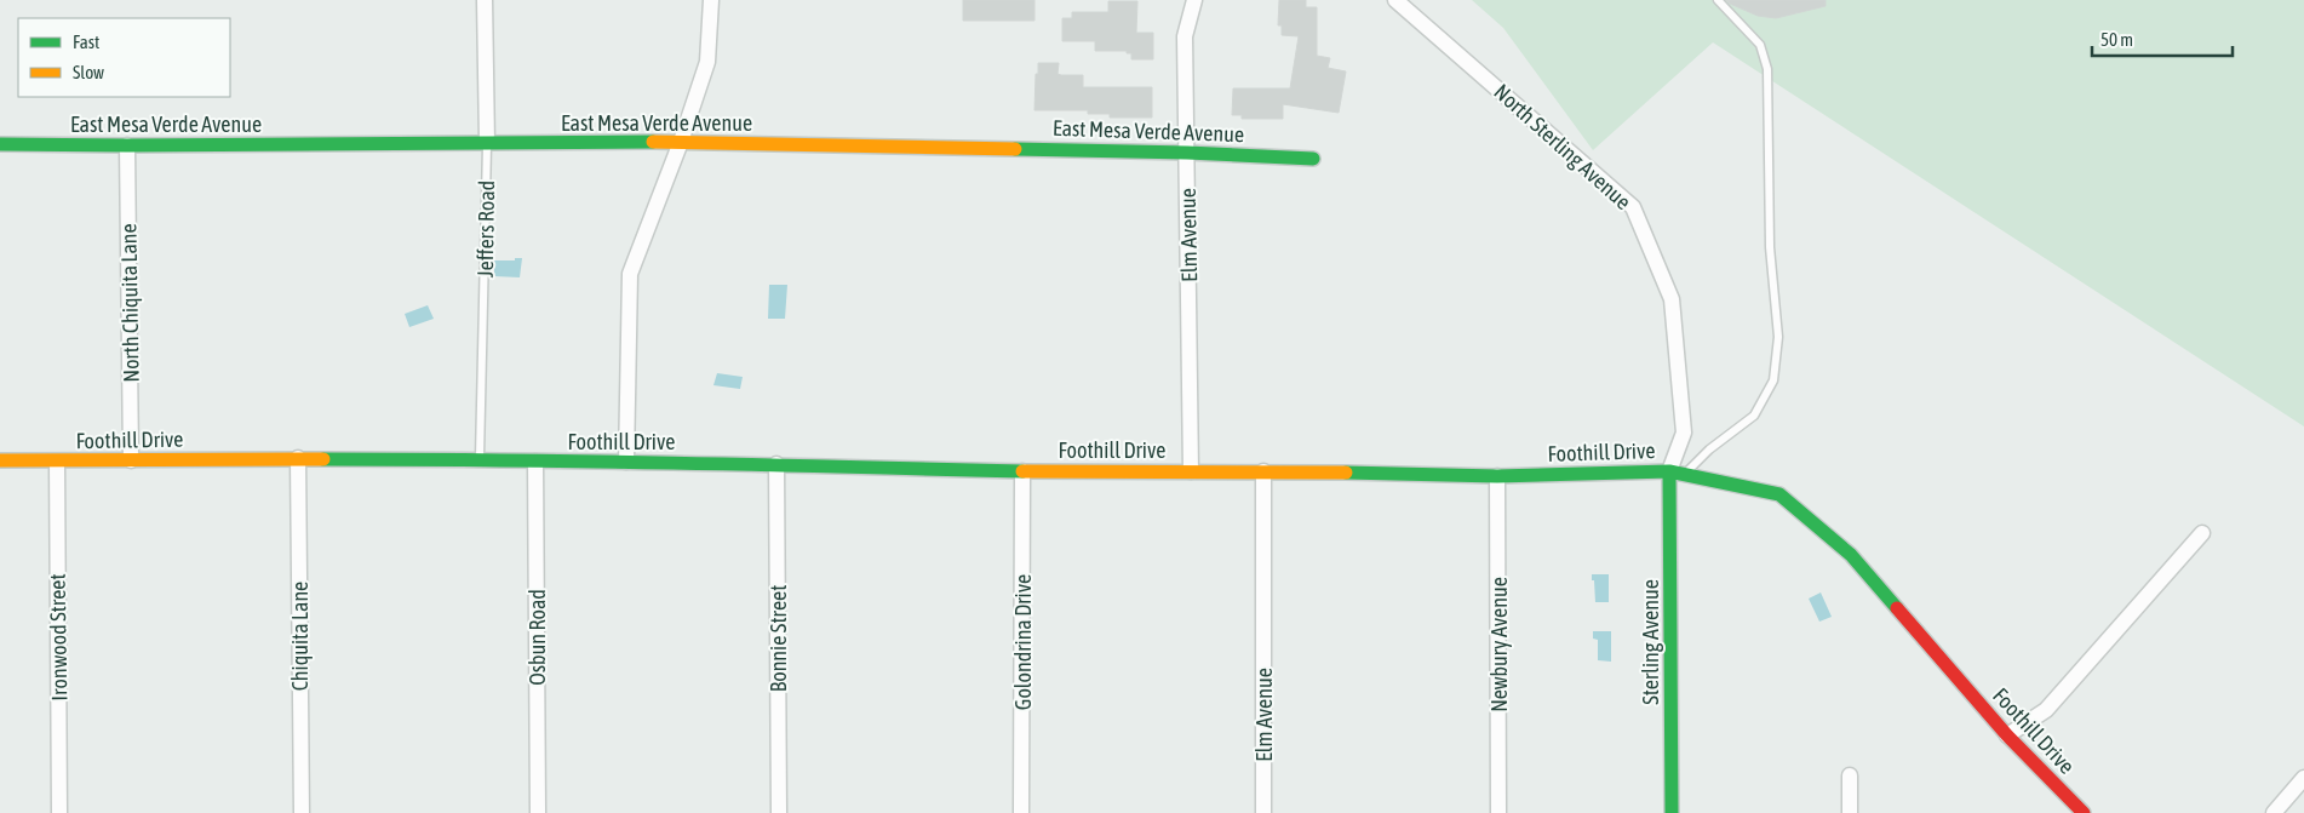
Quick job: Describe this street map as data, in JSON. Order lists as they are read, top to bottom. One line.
{"streets":{"street":["East Mesa Verde Avenue","North Sterling Avenue","Jeffers Road","Elm Avenue","North Chiquita Lane","Foothill Drive","Chiquita Lane","Ironwood Street","Osbun Road","Bonnie Street","Golondrina Drive","Sterling Avenue","Newbury Avenue"]},"crossings":[["East Mesa Verde Avenue","Jeffers Road"],["East Mesa Verde Avenue","Elm Avenue"],["East Mesa Verde Avenue","North Chiquita Lane"],["North Sterling Avenue","Foothill Drive"],["North Sterling Avenue","Sterling Avenue"],["Jeffers Road","Foothill Drive"],["Elm Avenue","Foothill Drive"],["North Chiquita Lane","Foothill Drive"],["Foothill Drive","Chiquita Lane"],["Foothill Drive","Ironwood Street"],["Foothill Drive","Osbun Road"],["Foothill Drive","Bonnie Street"],["Foothill Drive","Golondrina Drive"],["Foothill Drive","Sterling Avenue"],["Foothill Drive","Newbury Avenue"]],"legend":["Fast","Slow"],"scale_bar":"50 m"}
